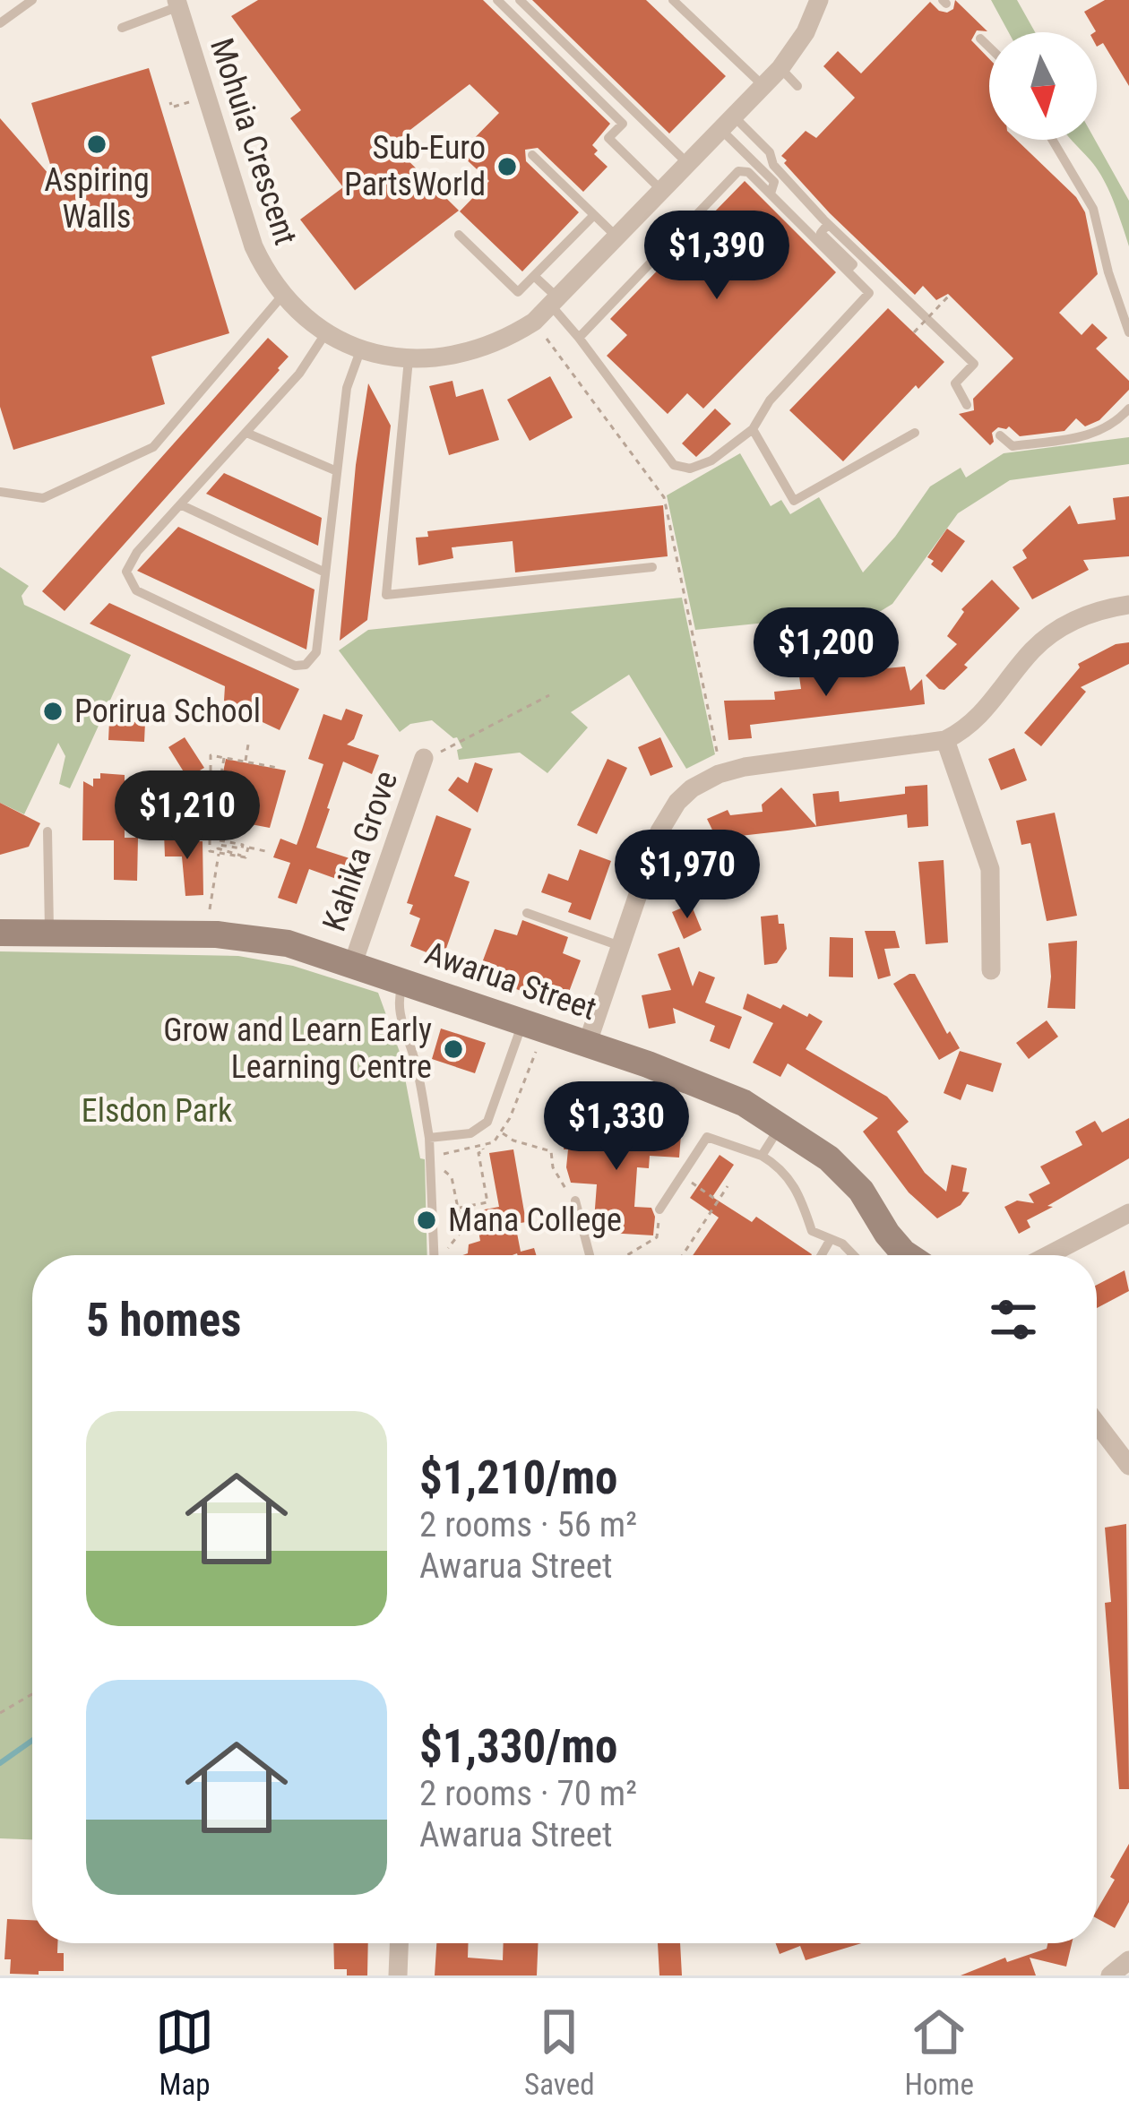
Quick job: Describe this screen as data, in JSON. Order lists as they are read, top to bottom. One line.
{"streets":{"street":["Mohuia Crescent","Kahika Grove","Awarua Street"]},"crossings":[["Kahika Grove","Awarua Street"]],"parks":["Elsdon Park"],"places":["Aspiring Walls","Sub-Euro PartsWorld","Porirua School","Grow and Learn Early Learning Centre","Mana College"],"north":"bottom","page":{"price":["$1,390","$1,200","$1,210","$1,970","$1,330"],"heading":"5 homes","list":[{"name":"$1,210/mo","note":"2 rooms · 56 m² · Awarua Street"},{"name":"$1,330/mo","note":"2 rooms · 70 m² · Awarua Street"}],"tabs":["Map","Saved","Home"]}}
